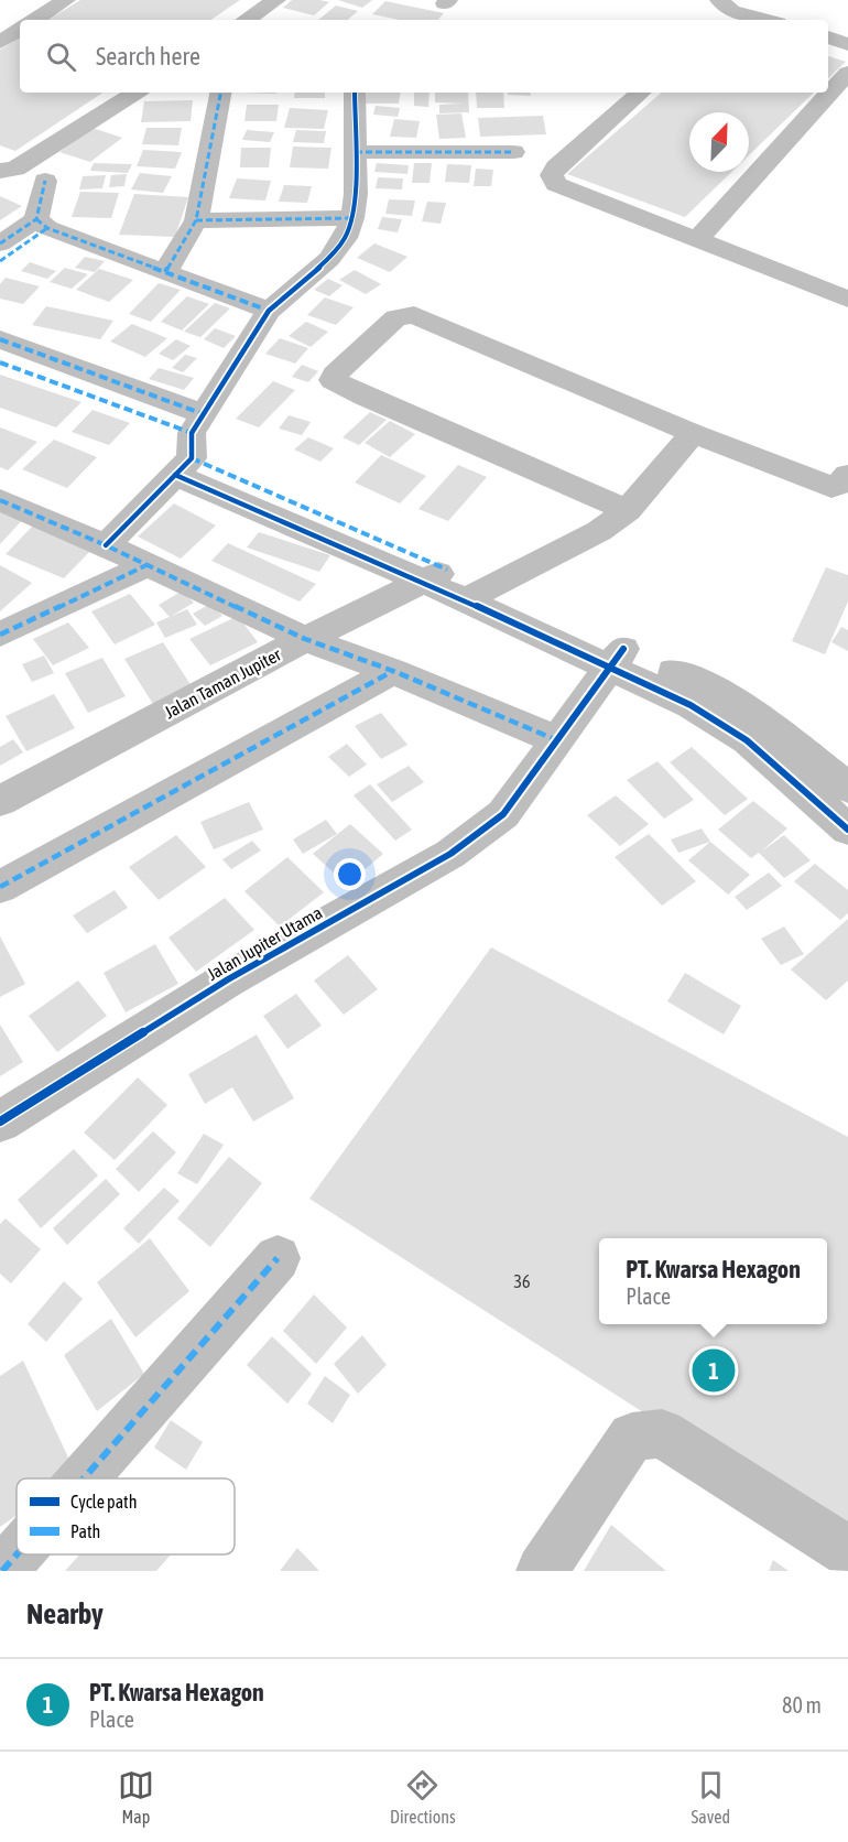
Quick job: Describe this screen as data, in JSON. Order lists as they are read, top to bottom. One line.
{"streets":{"street":["Jalan Taman Jupiter","Jalan Jupiter Utama"]},"house_numbers":["36"],"legend":["Cycle path","Path"],"north":"top right","page":{"search":"Search here","popup":["PT. Kwarsa Hexagon","Place"],"pins":"1","heading":"Nearby","list":[{"mark":"1","name":"PT. Kwarsa Hexagon","note":"Place","value":"80 m"}],"nav":["Map","Directions","Saved"]}}
